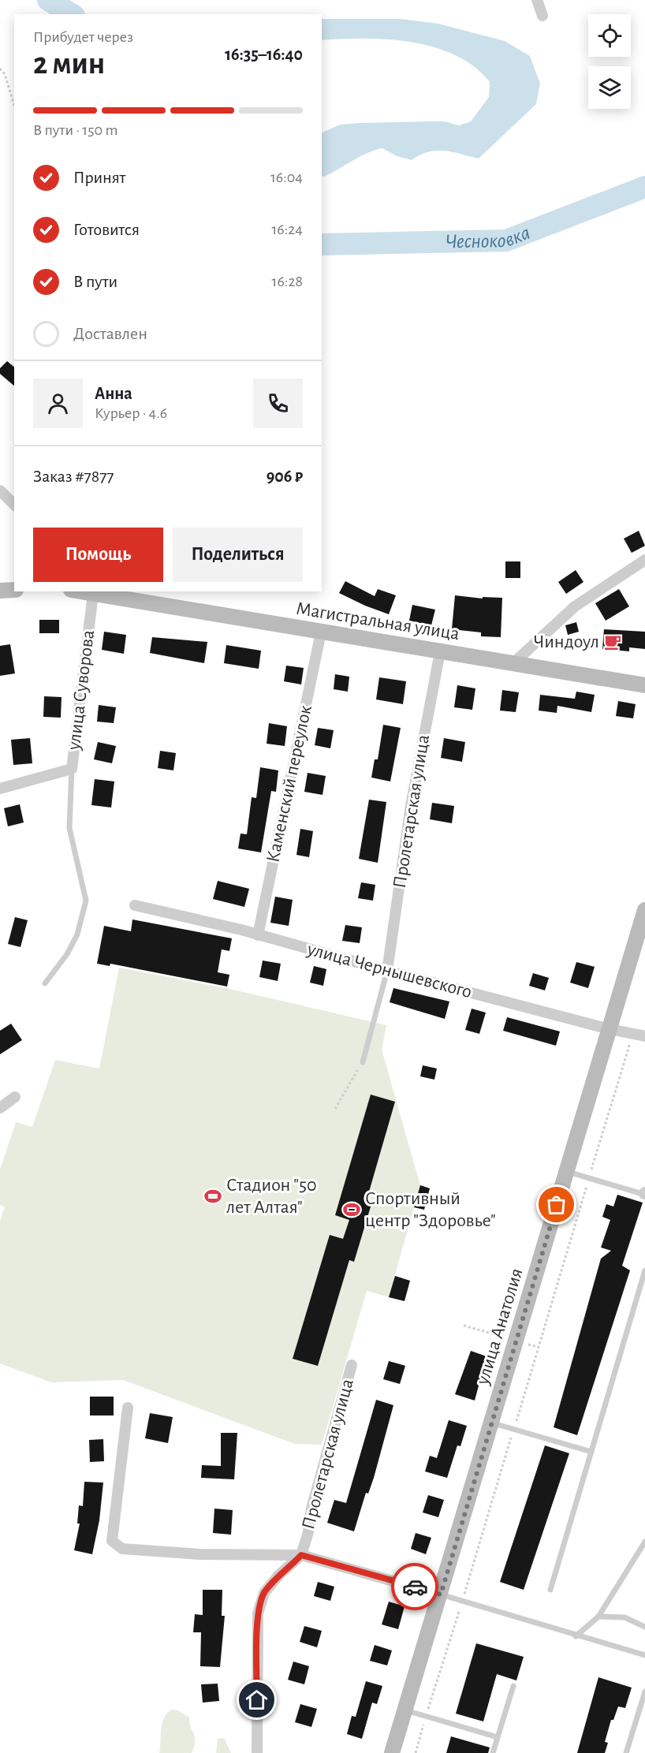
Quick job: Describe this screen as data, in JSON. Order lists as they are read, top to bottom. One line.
{"streets":{"street":["Магистральная улица","улица Суворова","Каменский переулок","Пролетарская улица","улица Чернышевского","улица Анатолия"]},"crossings":[["Магистральная улица","улица Суворова"],["Магистральная улица","Каменский переулок"],["Магистральная улица","Пролетарская улица"],["Каменский переулок","улица Чернышевского"],["Пролетарская улица","улица Чернышевского"],["улица Чернышевского","улица Анатолия"]],"water":["Чесноковка"],"places":{"cafe":["Чиндоул"],"sports":["Стадион \"50 лет Алтая\"","Спортивный центр \"Здоровье\""]},"page":{"heading":["2 мин","Прибудет через","16:35–16:40"],"panel":["Анна","Курьер · 4.6","Заказ #7877","906 ₽"],"bar":"В пути · 150 m","list":[["Принят","16:04"],["Готовится","16:24"],["В пути","16:28"],"Доставлен"],"buttons":["Помощь","Поделиться"]}}
